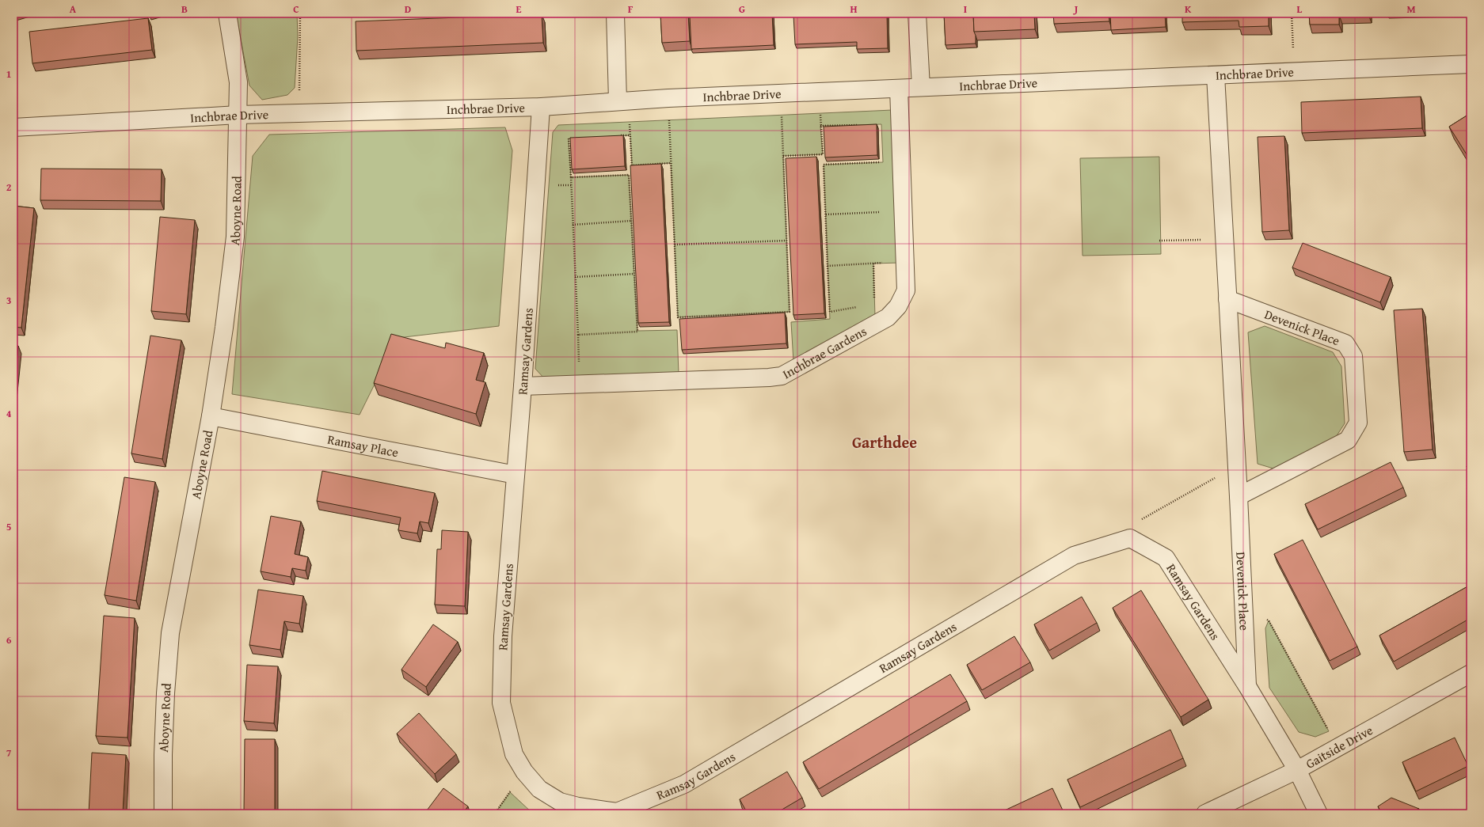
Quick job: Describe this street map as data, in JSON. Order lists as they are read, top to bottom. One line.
{"streets":{"street":["Inchbrae Drive","Aboyne Road","Devenick Place","Ramsay Gardens","Inchbrae Gardens","Ramsay Place","Gaitside Drive"]},"crossings":[["Inchbrae Drive","Aboyne Road"],["Inchbrae Drive","Devenick Place"],["Inchbrae Drive","Ramsay Gardens"],["Inchbrae Drive","Inchbrae Gardens"],["Aboyne Road","Ramsay Place"],["Devenick Place","Ramsay Gardens"],["Ramsay Gardens","Inchbrae Gardens"],["Ramsay Gardens","Ramsay Place"],["Ramsay Gardens","Gaitside Drive"]],"districts":["Garthdee"],"grid":{"columns":["A","B","C","D","E","F","G","H","I","J","K","L","M"],"rows":["1","2","3","4","5","6","7"]}}
